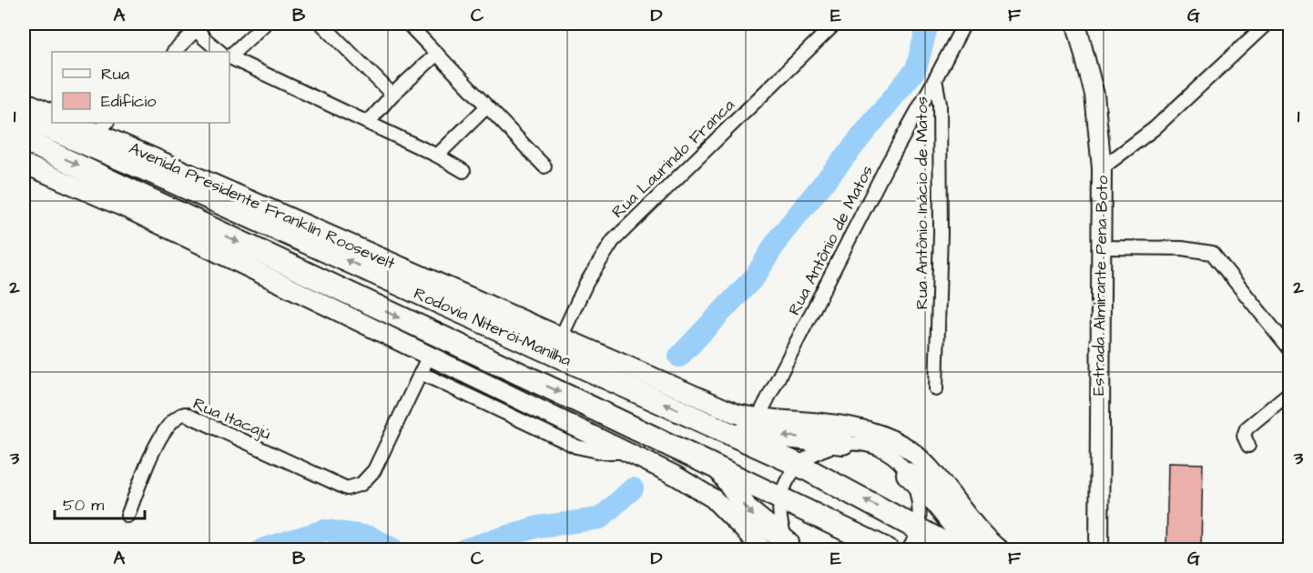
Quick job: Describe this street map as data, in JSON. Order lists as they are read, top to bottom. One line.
{"streets":{"highway":["Rodovia Niterói-Manilha"],"street":["Rua Laurindo Franca","Rua Antônio Inácio de Matos","Avenida Presidente Franklin Roosevelt","Rua Antônio de Matos","Estrada Almirante Pena Boto","Rua Itacajú"]},"crossings":[["Rua Laurindo Franca","Avenida Presidente Franklin Roosevelt"],["Rua Antônio Inácio de Matos","Rua Antônio de Matos"],["Avenida Presidente Franklin Roosevelt","Rua Antônio de Matos"]],"legend":["Rua","Edifício"],"scale_bar":"50 m","grid":{"columns":["A","B","C","D","E","F","G"],"rows":["1","2","3"]}}
